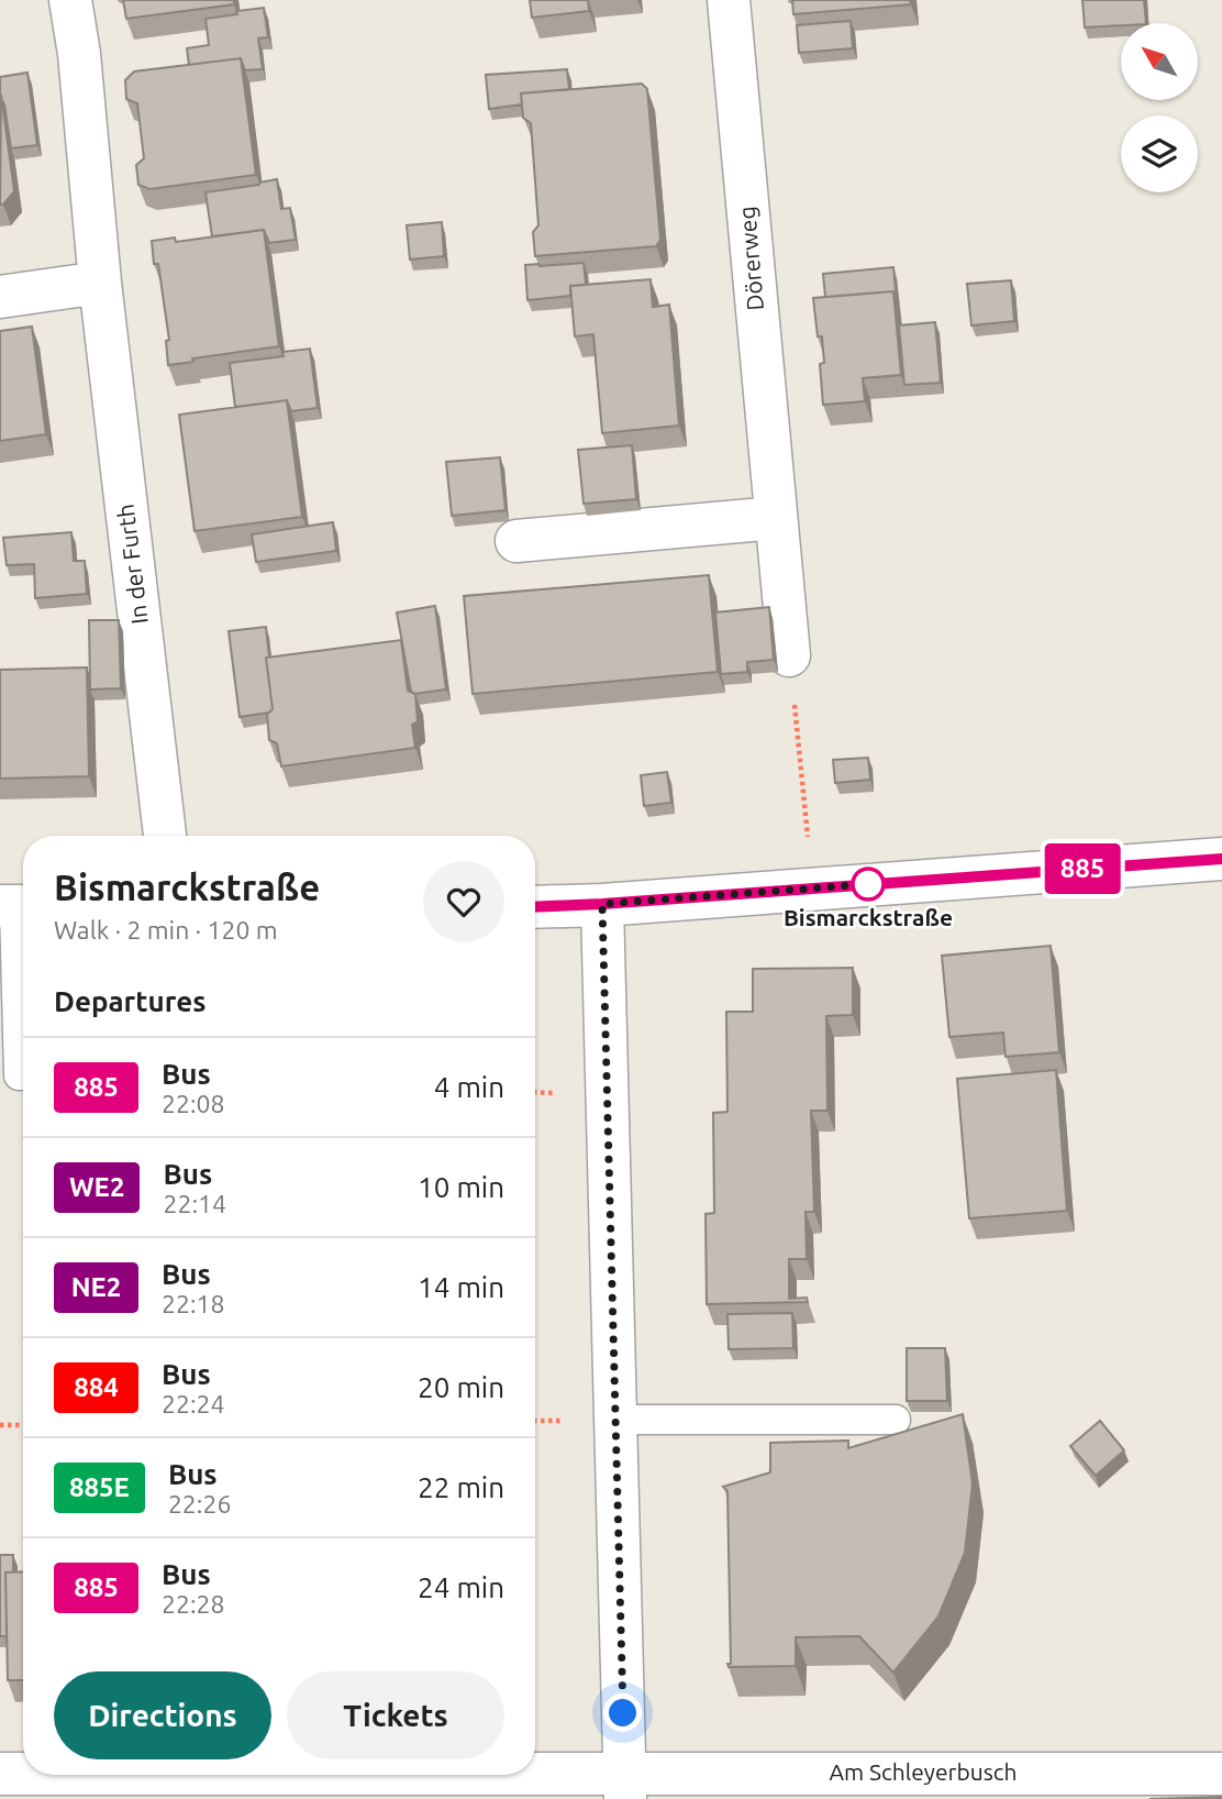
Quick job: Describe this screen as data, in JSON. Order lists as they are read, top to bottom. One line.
{"streets":{"street":["Dörerweg","In der Furth","Am Schleyerbusch"]},"places":["Bismarckstraße"],"lines":["bus line 885"],"north":"top left","page":{"on_map":"885","heading":[["Bismarckstraße","Walk · 2 min · 120 m"],"Departures"],"list":[{"mark":"885","name":"Bus","note":"22:08","value":"4 min"},{"mark":"WE2","name":"Bus","note":"22:14","value":"10 min"},{"mark":"NE2","name":"Bus","note":"22:18","value":"14 min"},{"mark":"884","name":"Bus","note":"22:24","value":"20 min"},{"mark":"885E","name":"Bus","note":"22:26","value":"22 min"},{"mark":"885","name":"Bus","note":"22:28","value":"24 min"}],"buttons":["Directions","Tickets"]}}
